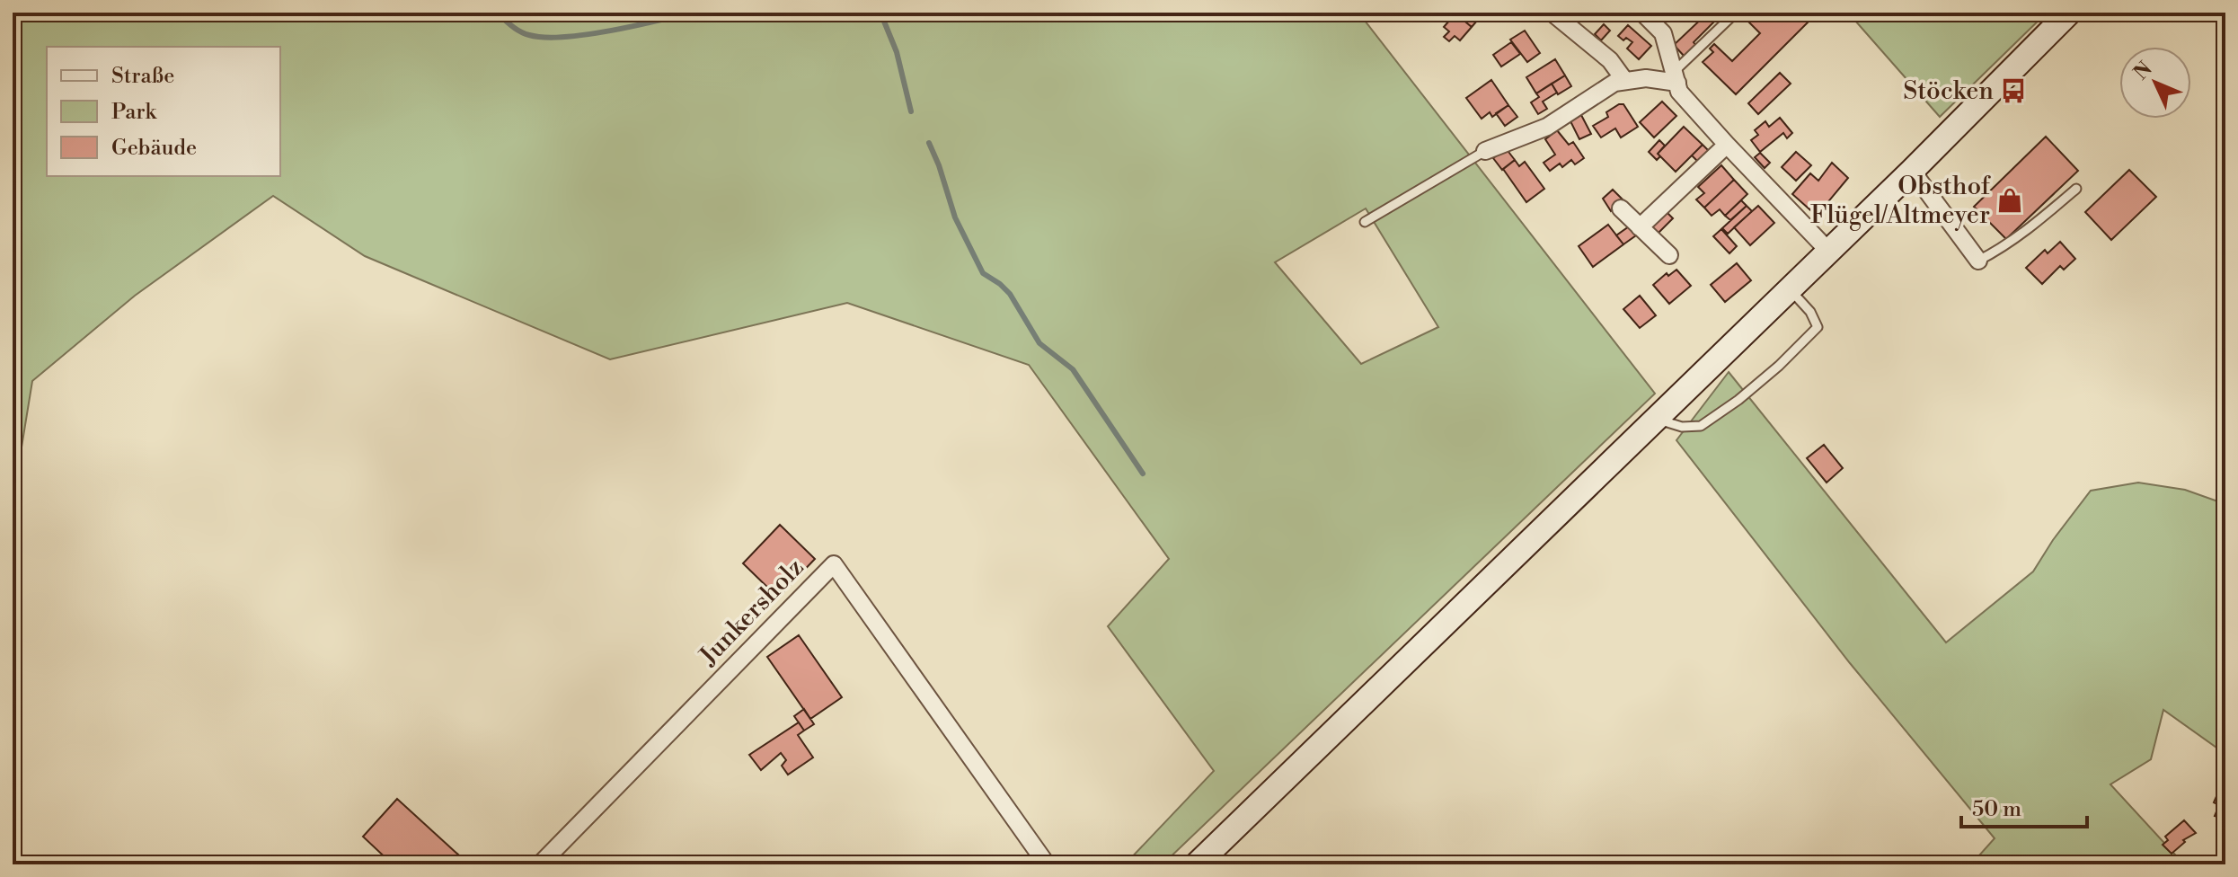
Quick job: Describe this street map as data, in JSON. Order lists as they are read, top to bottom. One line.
{"streets":{"street":["Junkersholz"]},"places":{"bus stop":["Stöcken"],"shop":["Obsthof Flügel/Altmeyer"]},"legend":["Straße","Park","Gebäude"],"scale_bar":"50 m","north":"top left"}
